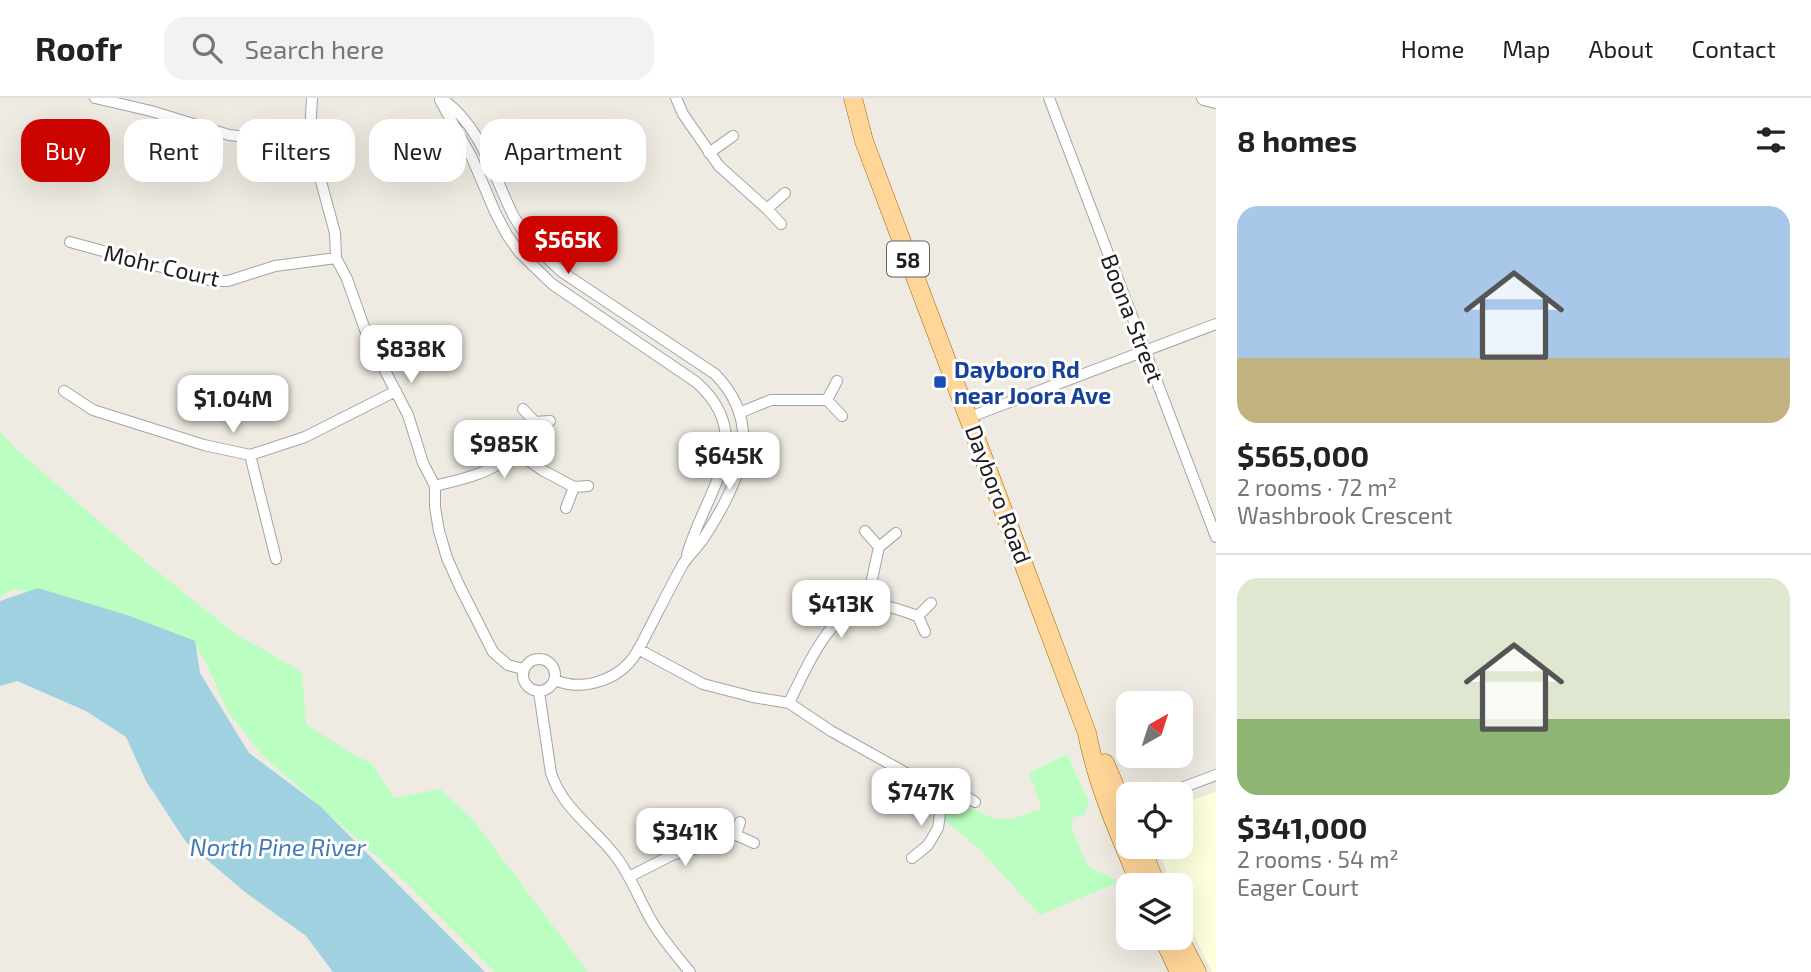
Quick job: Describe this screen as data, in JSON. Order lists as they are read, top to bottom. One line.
{"streets":{"main road":["58","Dayboro Road"],"street":["Mohr Court","Boona Street"]},"water":["North Pine River"],"places":{"transit":["Dayboro Rd near Joora Ave"]},"north":"top right","page":{"header":"Roofr","search":"Search here","nav":["Home","Map","About","Contact"],"heading":"8 homes","chip":["Buy","Rent","Filters","New","Apartment"],"list":[{"name":"$565,000","note":"2 rooms · 72 m² · Washbrook Crescent"},{"name":"$341,000","note":"2 rooms · 54 m² · Eager Court"}],"price":["$565K","$838K","$1.04M","$985K","$645K","$413K","$747K","$341K"]}}
